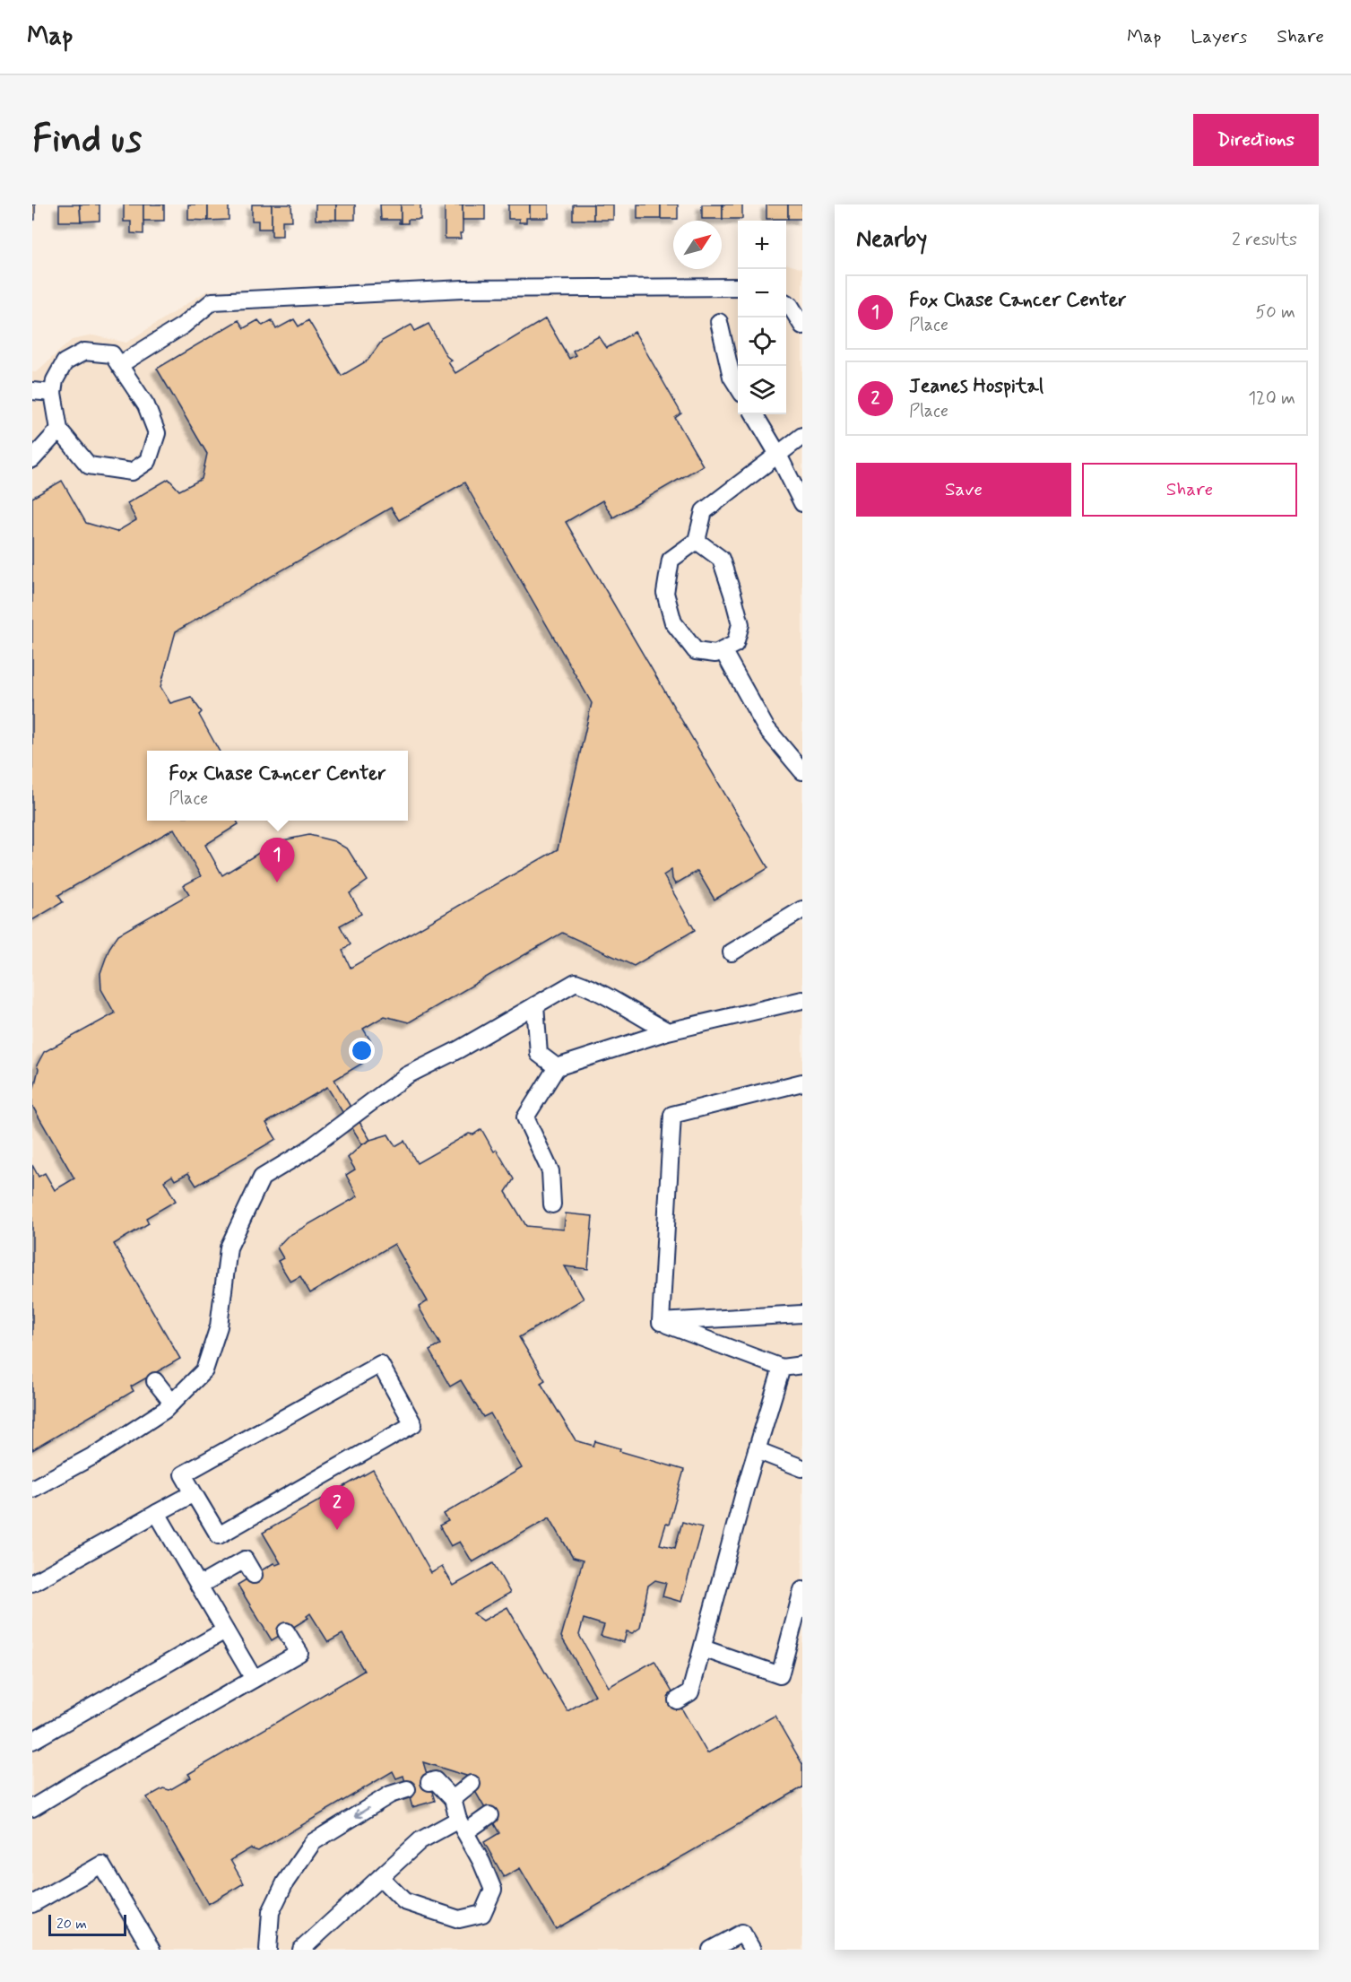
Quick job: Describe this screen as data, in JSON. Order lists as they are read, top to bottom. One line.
{"scale_bar":"20 m","north":"top right","page":{"header":"Map","nav":["Map","Layers","Share"],"buttons":["Directions",["Save","Share"]],"title":"Find us","heading":["Nearby","2 results"],"map_buttons":["+","−"],"list":[{"mark":"1","name":"Fox Chase Cancer Center","note":"Place","value":"50 m"},{"mark":"2","name":"Jeanes Hospital","note":"Place","value":"120 m"}],"popup":["Fox Chase Cancer Center","Place"],"pins":["1","2"],"scale":"20 m"}}
